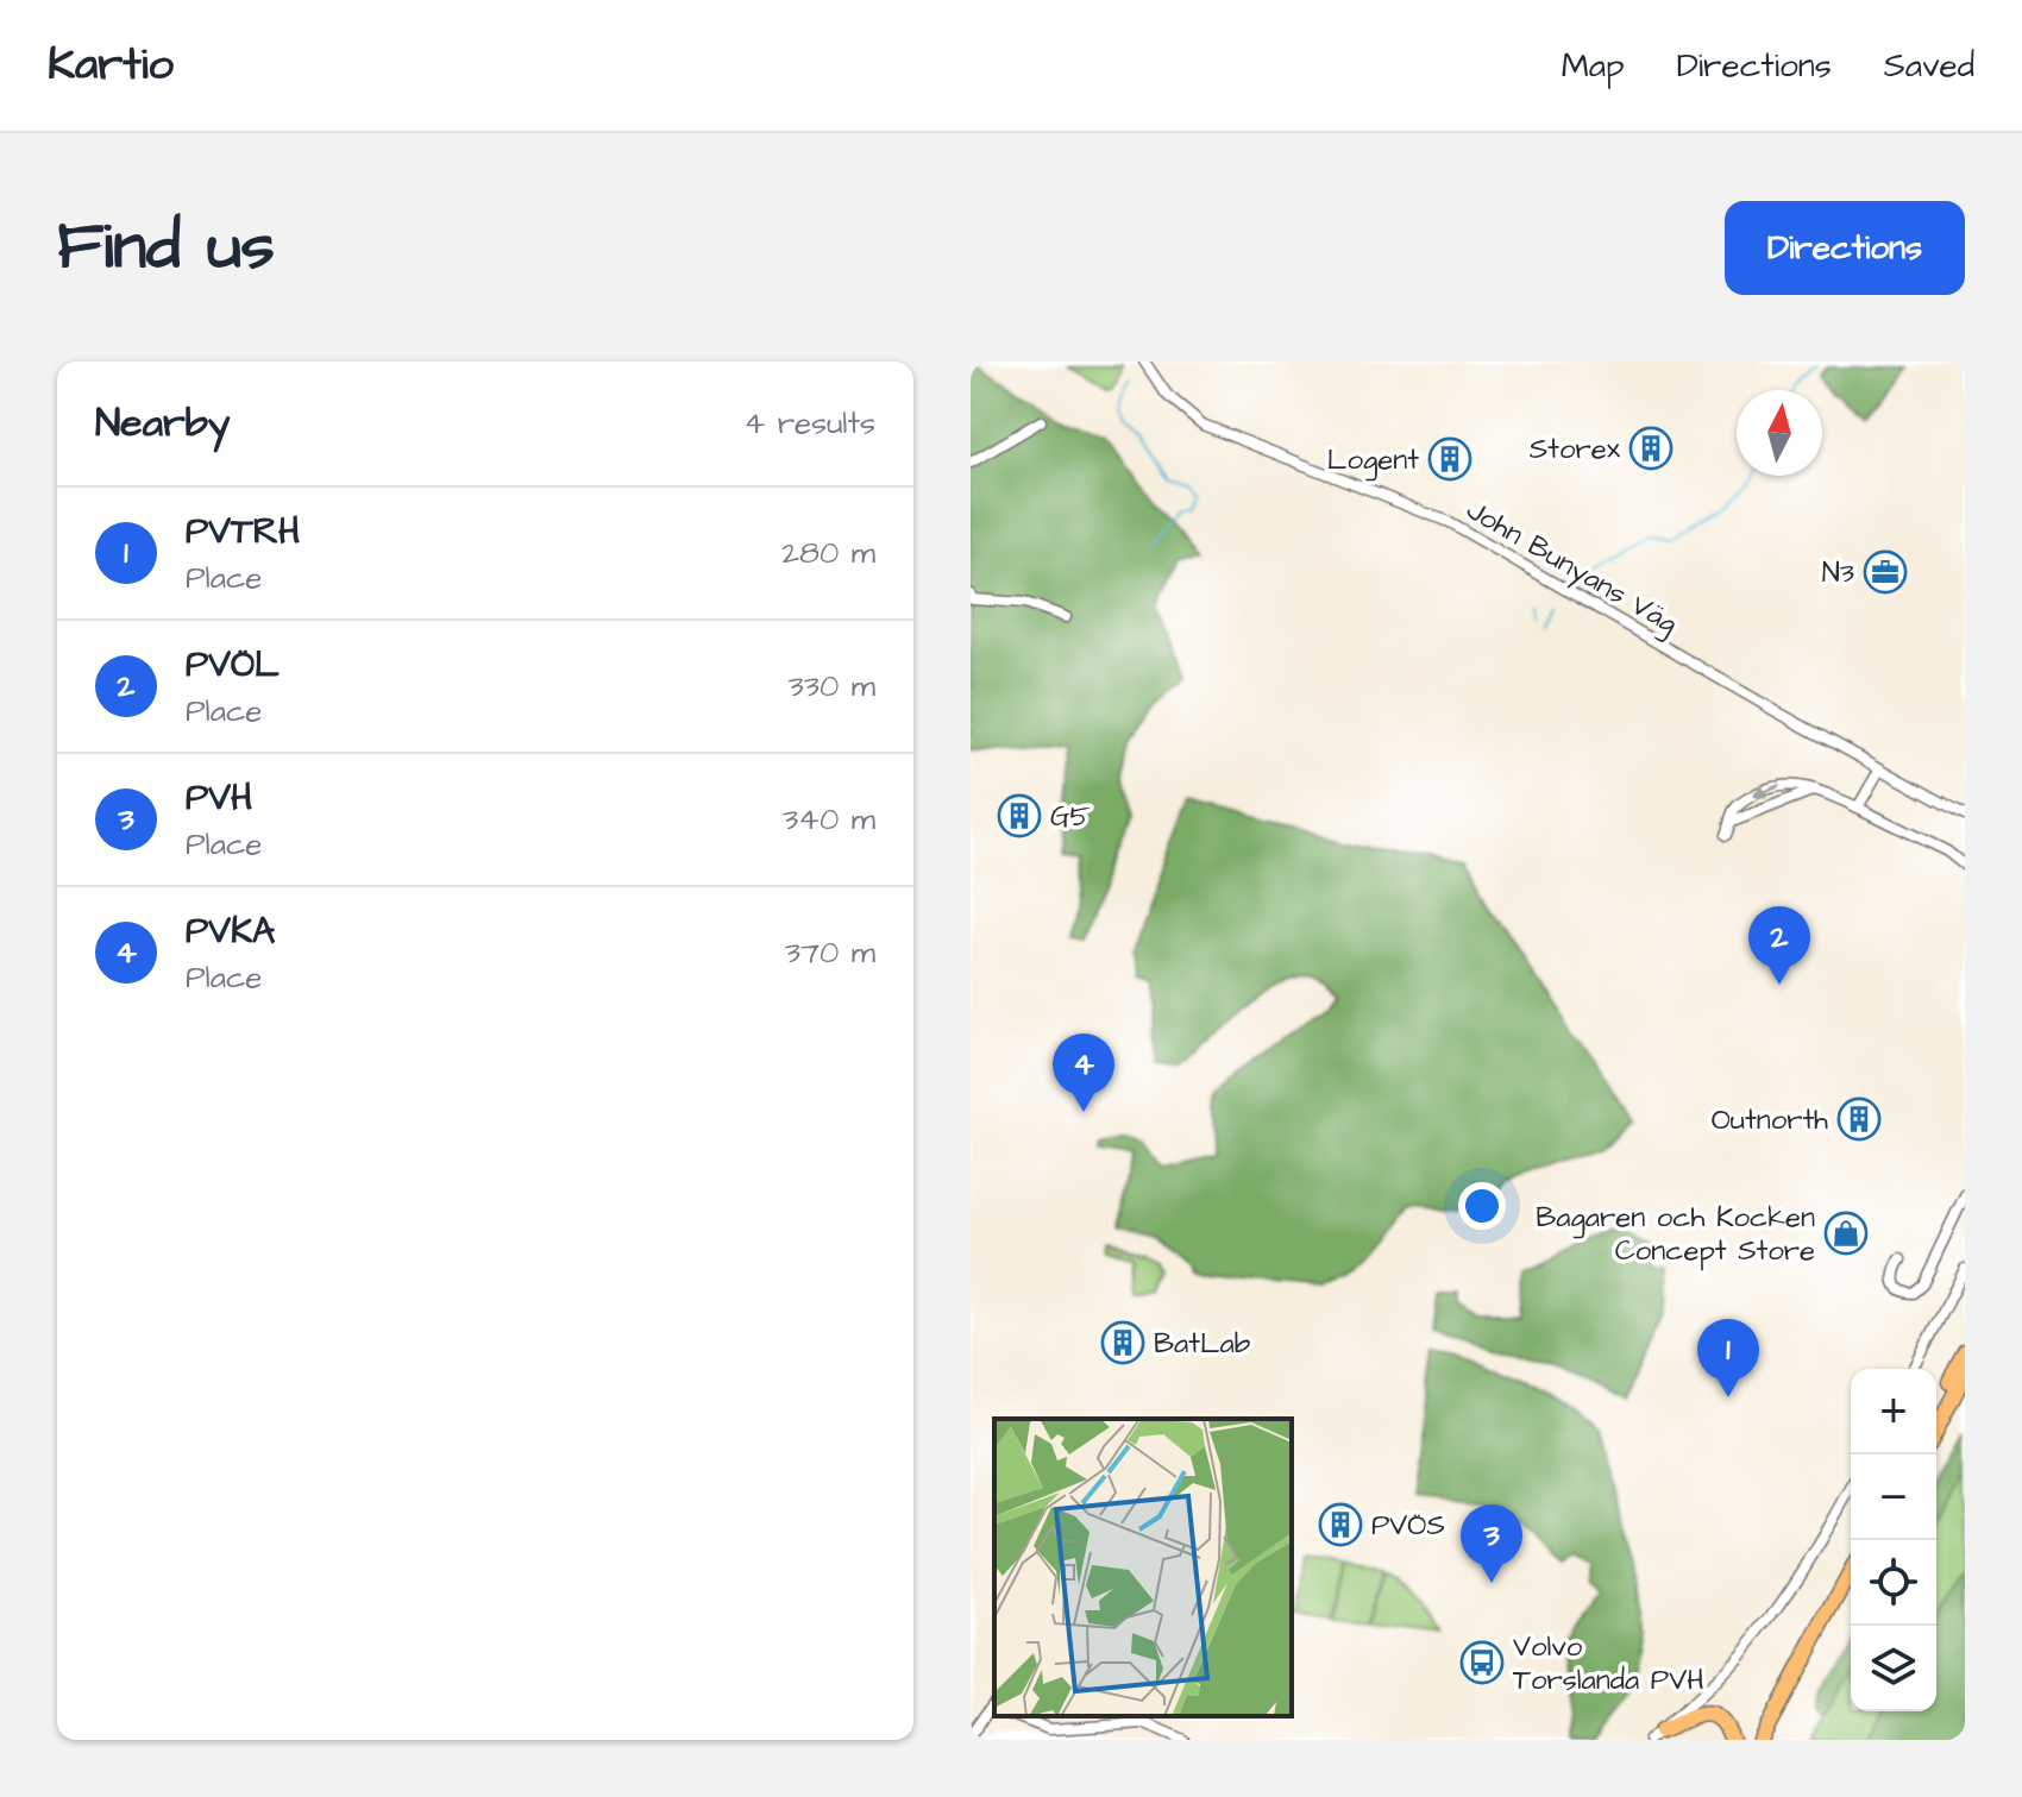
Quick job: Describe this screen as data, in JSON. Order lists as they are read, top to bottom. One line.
{"streets":{"street":["John Bunyans Väg"]},"places":{"building":["Storex","Logent","G5","Outnorth","BatLab","PVÖS"],"office":["N3"],"shop":["Bagaren och Kocken Concept Store"],"bus stop":["Volvo Torslanda PVH"]},"north":"top","page":{"header":"Kartio","nav":["Map","Directions","Saved"],"title":"Find us","buttons":"Directions","heading":["Nearby","4 results"],"list":[{"mark":"1","name":"PVTRH","note":"Place","value":"280 m"},{"mark":"2","name":"PVÖL","note":"Place","value":"330 m"},{"mark":"3","name":"PVH","note":"Place","value":"340 m"},{"mark":"4","name":"PVKA","note":"Place","value":"370 m"}],"pins":["2","4","1","3"],"map_buttons":["+","−"]}}
